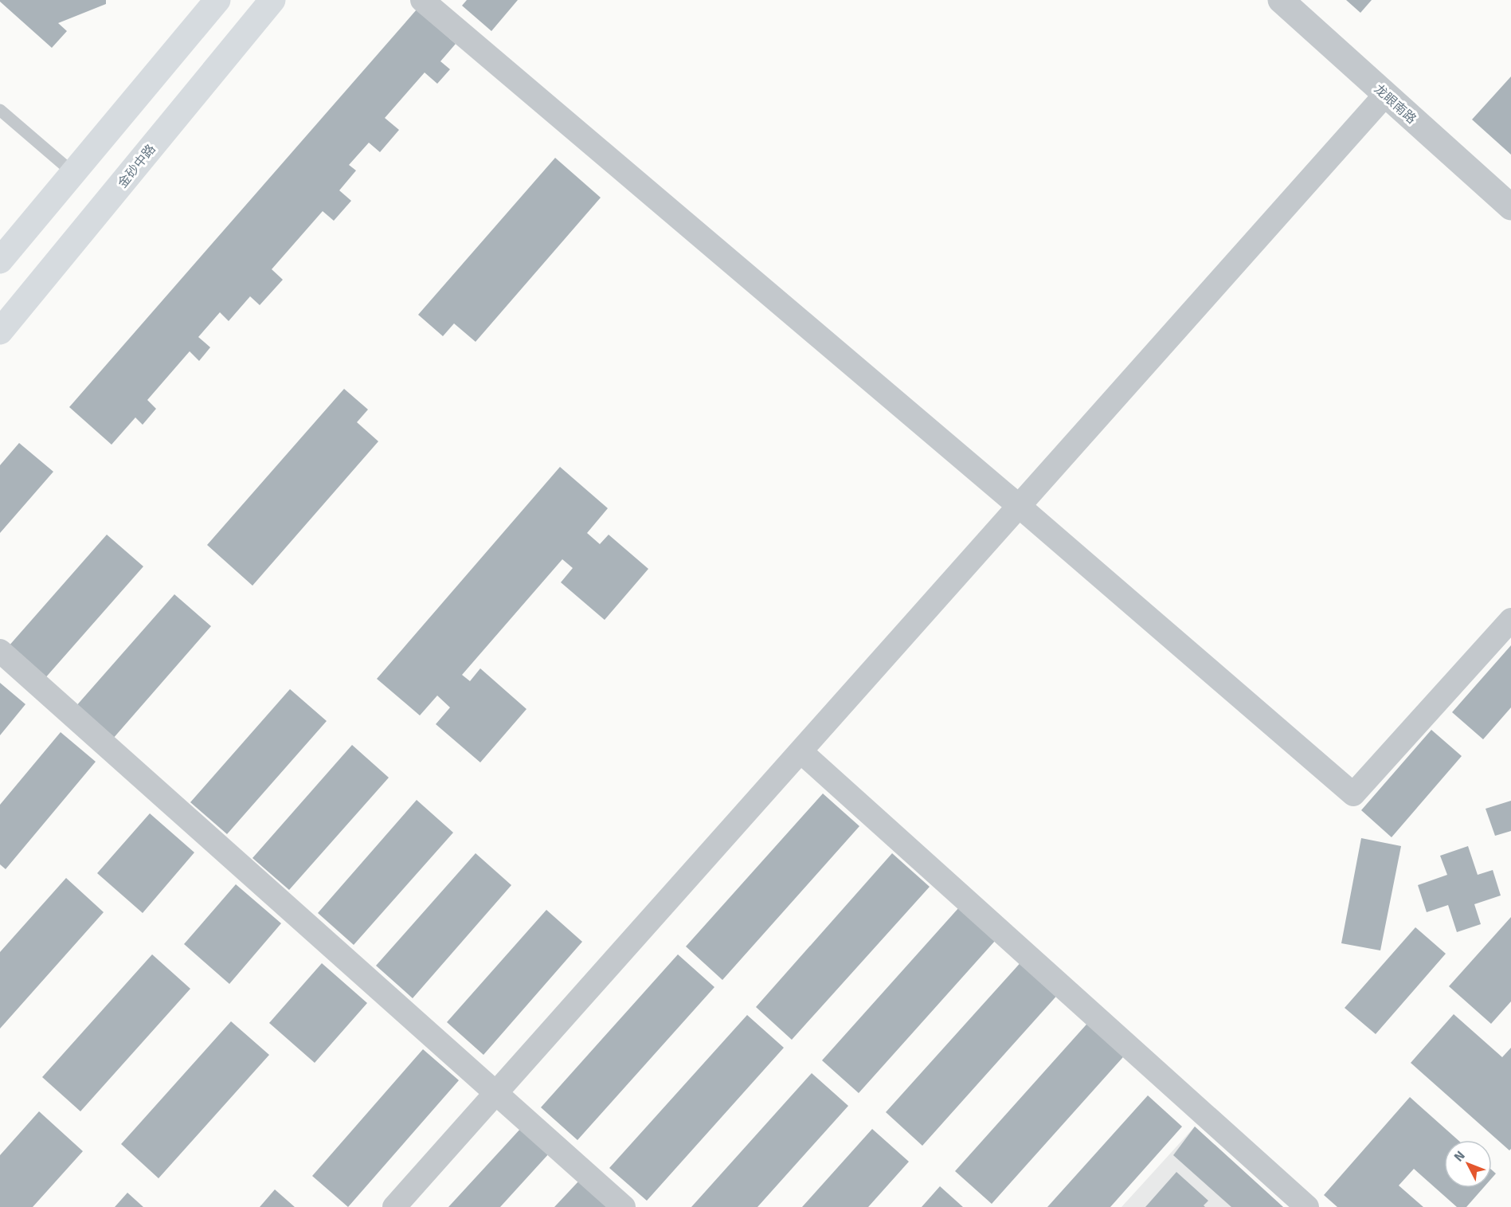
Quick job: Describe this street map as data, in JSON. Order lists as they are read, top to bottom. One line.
{"streets":{"main road":["金砂中路"],"street":["龙眼南路"]},"north":"top left"}
